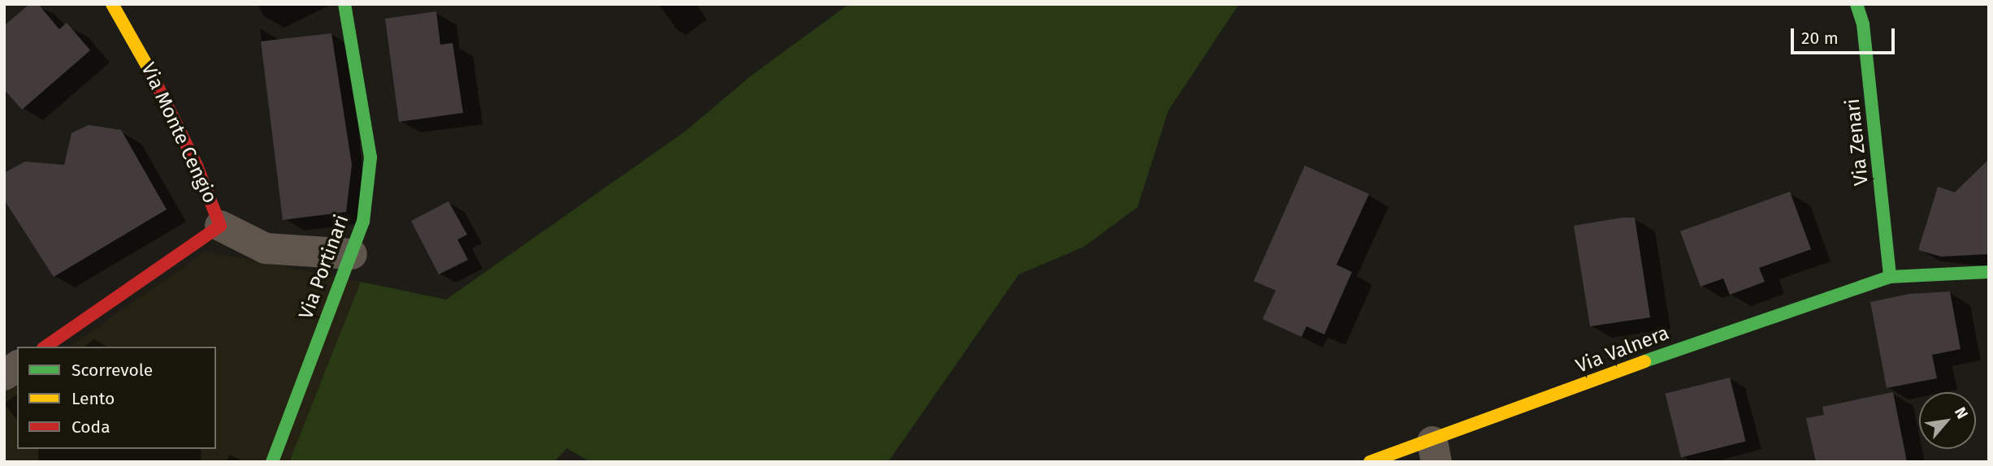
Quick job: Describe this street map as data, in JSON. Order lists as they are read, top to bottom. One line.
{"streets":{"street":["Via Monte Cengio","Via Zenari","Via Portinari","Via Valnera"]},"crossings":[["Via Zenari","Via Valnera"]],"legend":["Scorrevole","Lento","Coda"],"scale_bar":"20 m","north":"top right"}
